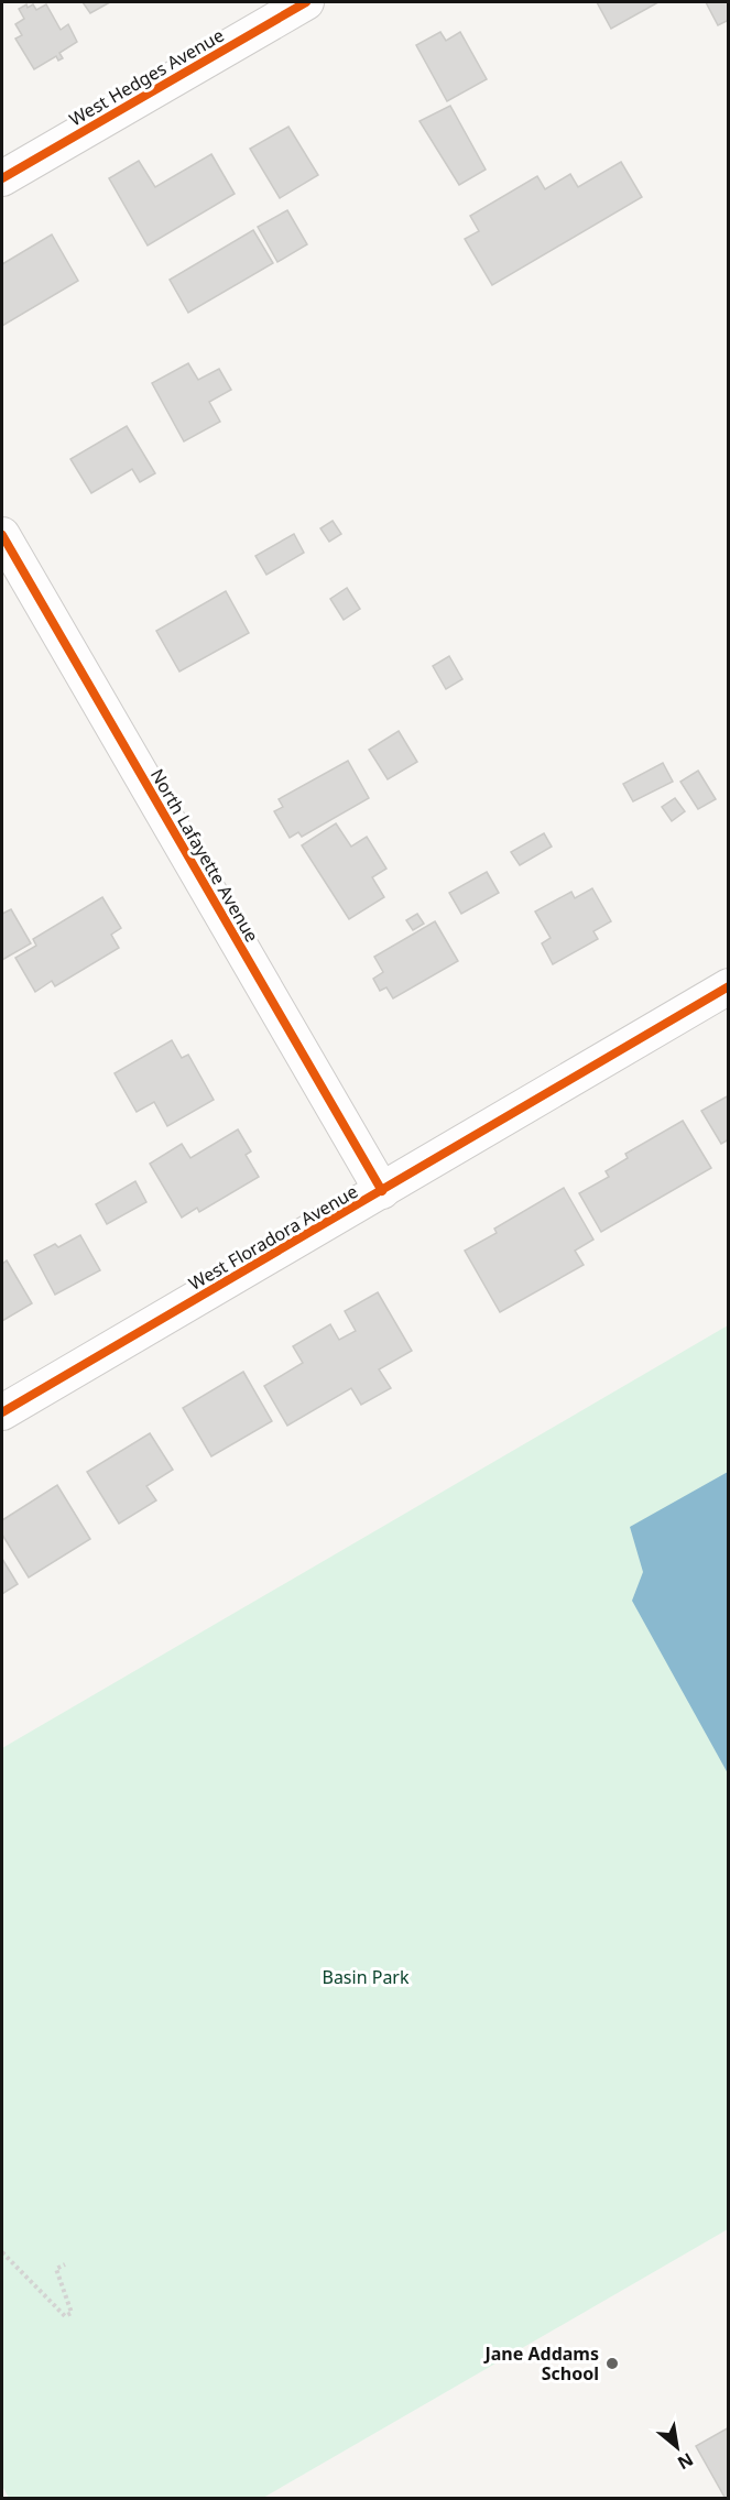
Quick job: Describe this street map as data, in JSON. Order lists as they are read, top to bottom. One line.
{"streets":{"street":["West Hedges Avenue","North Lafayette Avenue","West Floradora Avenue"]},"crossings":[["North Lafayette Avenue","West Floradora Avenue"]],"parks":["Basin Park"],"places":["Jane Addams School"],"north":"bottom right"}
